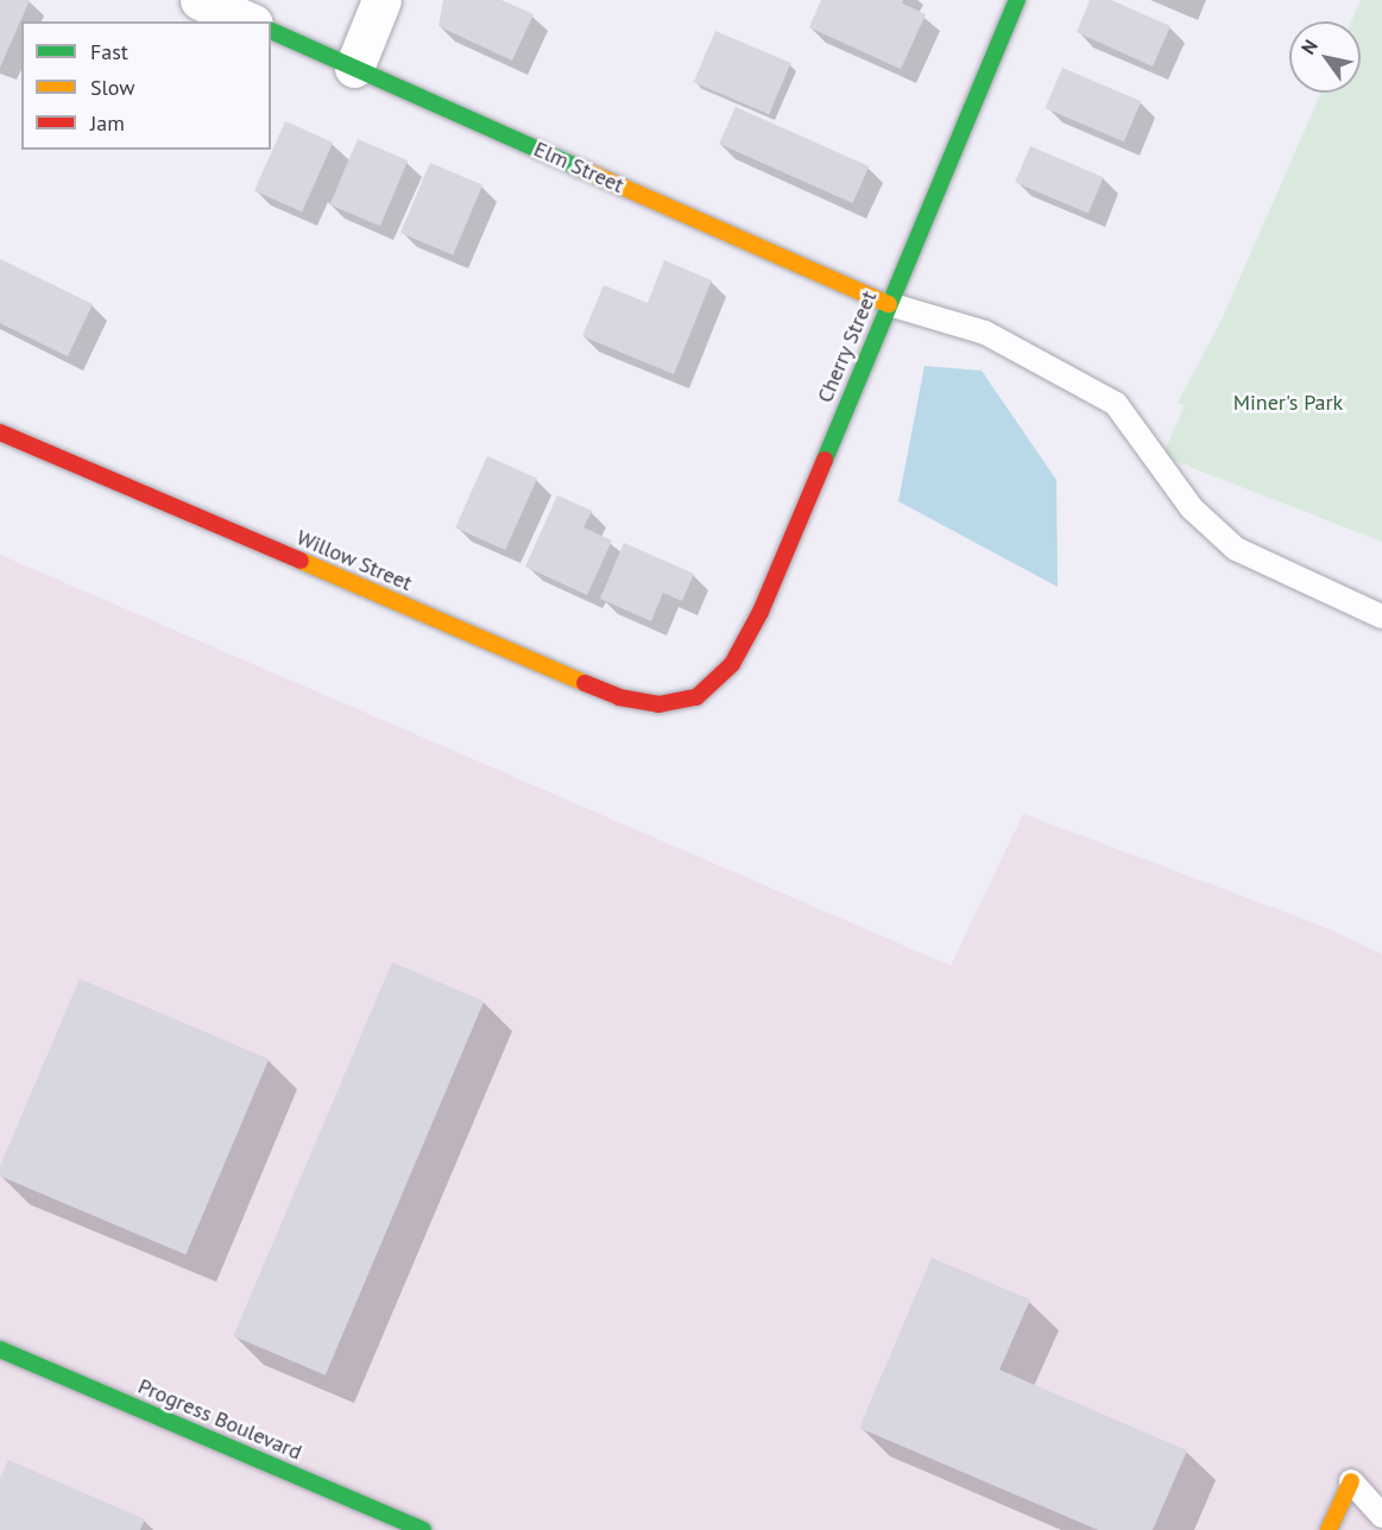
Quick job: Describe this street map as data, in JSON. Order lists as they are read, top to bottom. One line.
{"streets":{"street":["Elm Street","Cherry Street","Willow Street","Progress Boulevard"]},"crossings":[["Elm Street","Cherry Street"],["Cherry Street","Willow Street"]],"parks":["Miner's Park"],"legend":["Fast","Slow","Jam"],"north":"top left"}
